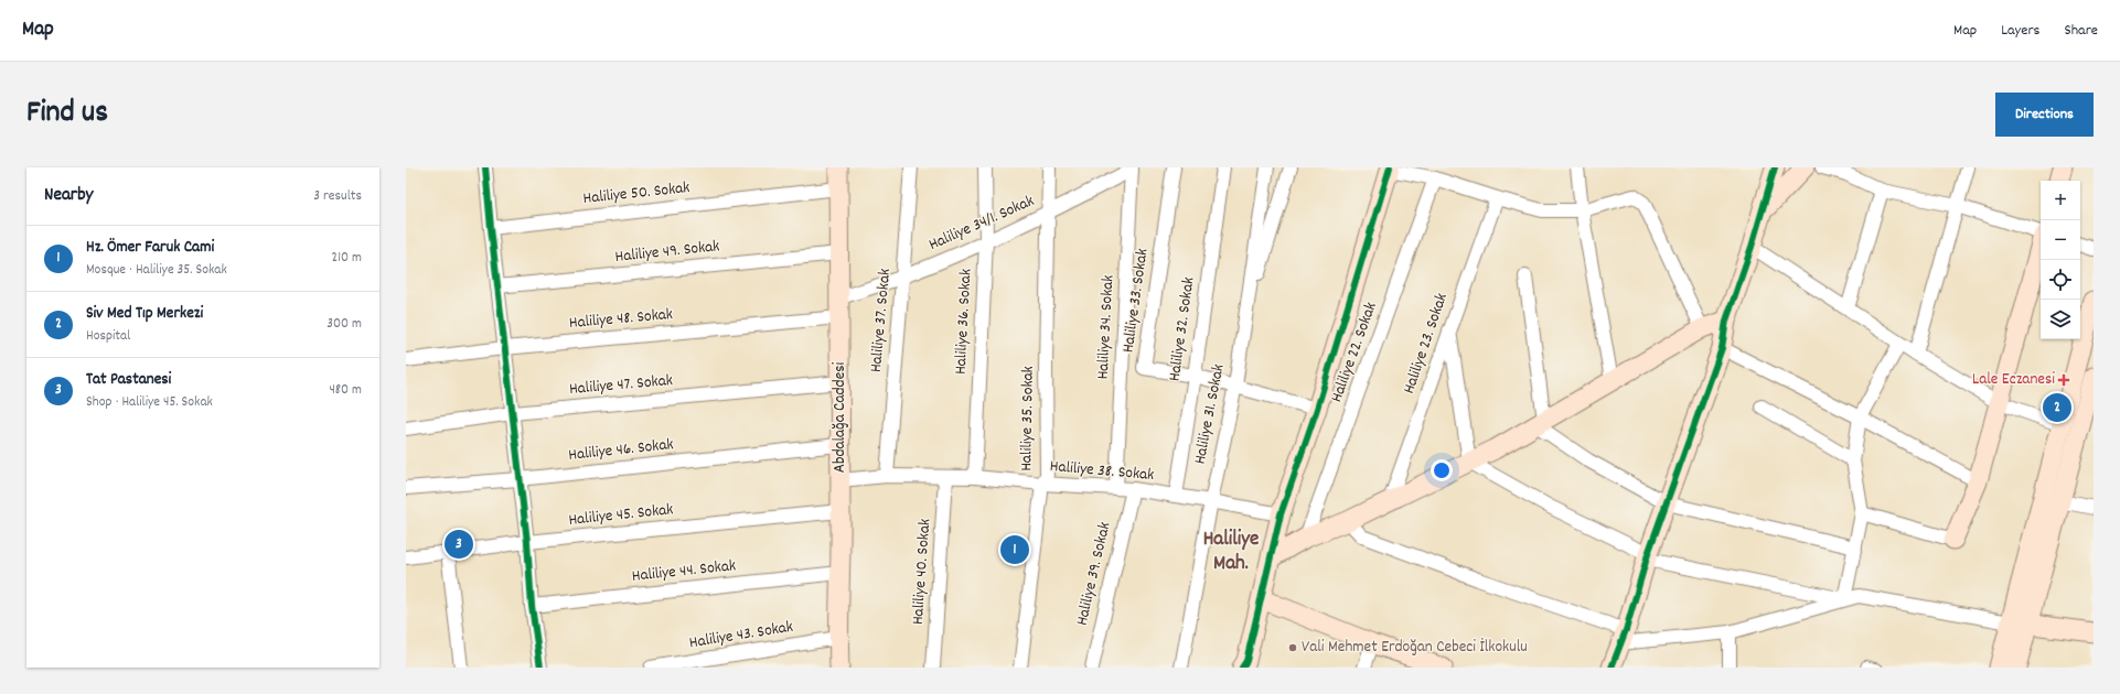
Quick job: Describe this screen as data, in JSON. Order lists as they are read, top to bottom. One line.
{"streets":{"street":["Haliliye 50. Sokak","Haliliye 34/1. Sokak","Haliliye 49. Sokak","Haliliye 33. Sokak","Haliliye 48. Sokak","Haliliye 37. Sokak","Haliliye 36. Sokak","Haliliye 34. Sokak","Haliliye 32. Sokak","Haliliye 23. Sokak","Haliliye 22. Sokak","Haliliye 47. Sokak","Haliliye 31. Sokak","Abdalağa Caddesi","Haliliye 35. Sokak","Haliliye 46. Sokak","Haliliye 38. Sokak","Haliliye 45. Sokak","Haliliye 44. Sokak","Haliliye 40. Sokak","Haliliye 39. Sokak","Haliliye 43. Sokak"]},"crossings":[["Haliliye 50. Sokak","Abdalağa Caddesi"],["Haliliye 34/1. Sokak","Haliliye 37. Sokak"],["Haliliye 34/1. Sokak","Haliliye 36. Sokak"],["Haliliye 34/1. Sokak","Haliliye 34. Sokak"],["Haliliye 34/1. Sokak","Abdalağa Caddesi"],["Haliliye 34/1. Sokak","Haliliye 35. Sokak"],["Haliliye 49. Sokak","Abdalağa Caddesi"],["Haliliye 33. Sokak","Haliliye 32. Sokak"],["Haliliye 33. Sokak","Haliliye 31. Sokak"],["Haliliye 48. Sokak","Abdalağa Caddesi"],["Haliliye 37. Sokak","Haliliye 38. Sokak"],["Haliliye 36. Sokak","Haliliye 38. Sokak"],["Haliliye 34. Sokak","Haliliye 38. Sokak"],["Haliliye 32. Sokak","Haliliye 38. Sokak"],["Haliliye 47. Sokak","Abdalağa Caddesi"],["Haliliye 31. Sokak","Haliliye 38. Sokak"],["Abdalağa Caddesi","Haliliye 46. Sokak"],["Abdalağa Caddesi","Haliliye 38. Sokak"],["Abdalağa Caddesi","Haliliye 45. Sokak"],["Abdalağa Caddesi","Haliliye 44. Sokak"],["Abdalağa Caddesi","Haliliye 43. Sokak"],["Haliliye 35. Sokak","Haliliye 38. Sokak"],["Haliliye 38. Sokak","Haliliye 40. Sokak"],["Haliliye 38. Sokak","Haliliye 39. Sokak"]],"districts":["Haliliye Mah."],"places":{"health":["Lale Eczanesi"],"other":["Vali Mehmet Erdoğan Cebeci İlkokulu"]},"page":{"header":"Map","nav":["Map","Layers","Share"],"title":"Find us","buttons":"Directions","heading":["Nearby","3 results"],"map_buttons":["+","−"],"list":[{"mark":"1","name":"Hz. Ömer Faruk Cami","note":"Mosque · Haliliye 35. Sokak","value":"210 m"},{"mark":"2","name":"Siv Med Tıp Merkezi","note":"Hospital","value":"300 m"},{"mark":"3","name":"Tat Pastanesi","note":"Shop · Haliliye 45. Sokak","value":"480 m"}],"pins":["2","3","1"]}}
